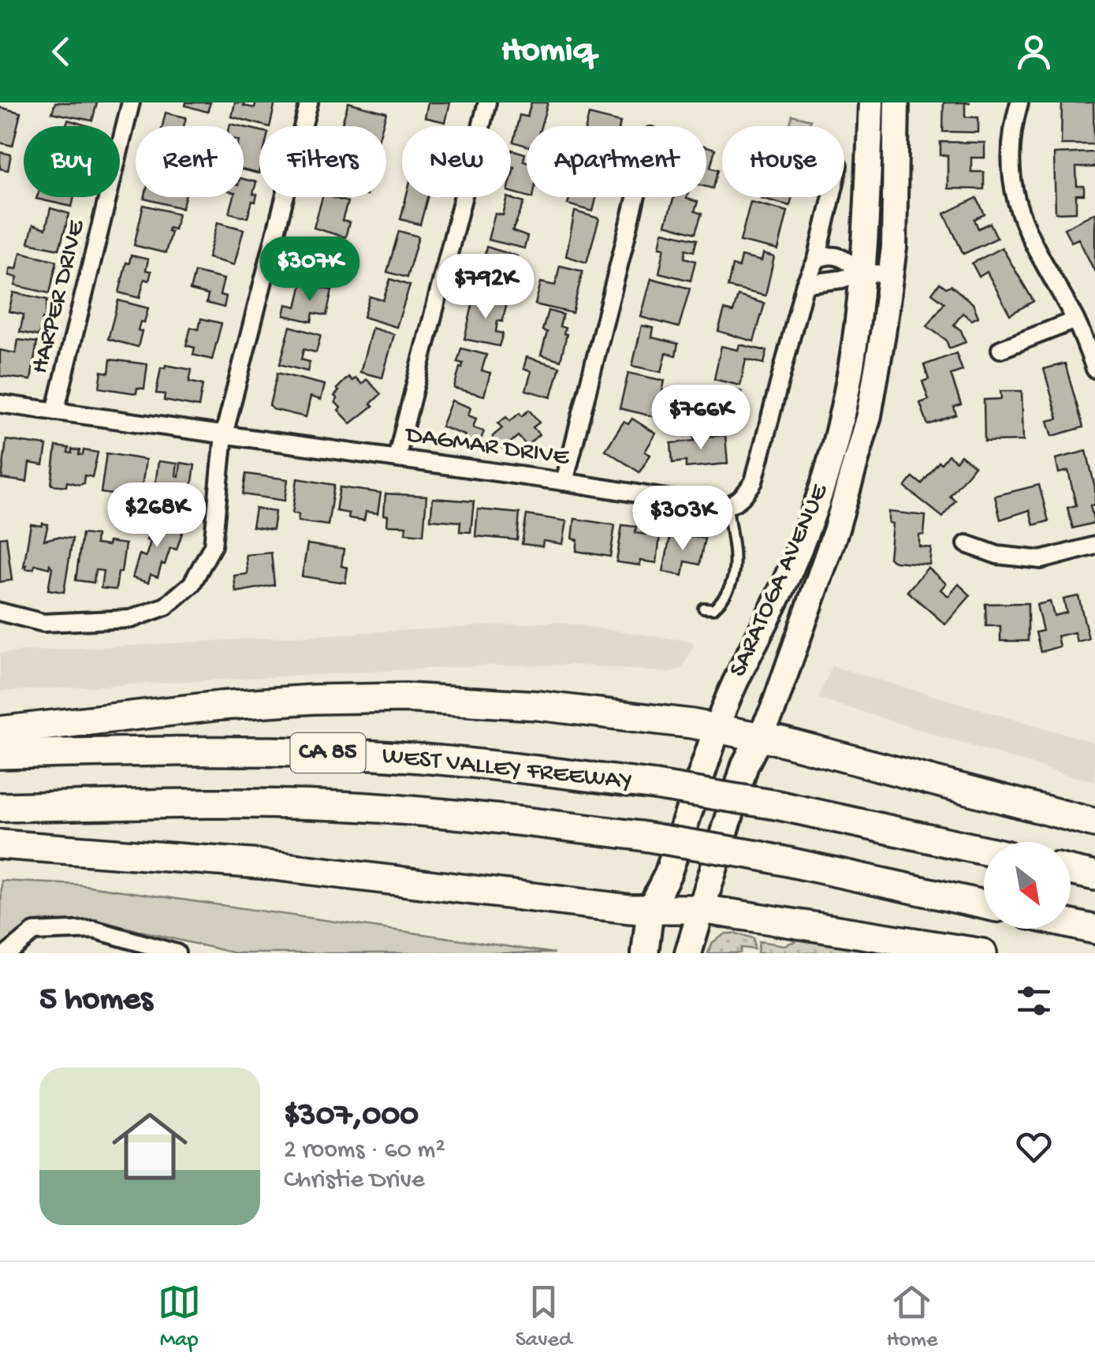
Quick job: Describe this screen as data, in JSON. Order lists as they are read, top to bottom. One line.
{"streets":{"highway":["SARATOGA AVENUE","CA 85","WEST VALLEY FREEWAY"],"street":["HARPER DRIVE","DAGMAR DRIVE"]},"crossings":[["HARPER DRIVE","DAGMAR DRIVE"]],"north":"bottom right","page":{"header":"Homiq","chip":["Buy","Rent","Filters","New","Apartment","House"],"price":["$307K","$792K","$766K","$268K","$303K"],"heading":"5 homes","list":[{"name":"$307,000","note":"2 rooms · 60 m² · Christie Drive"}],"tabs":["Map","Saved","Home"]}}
